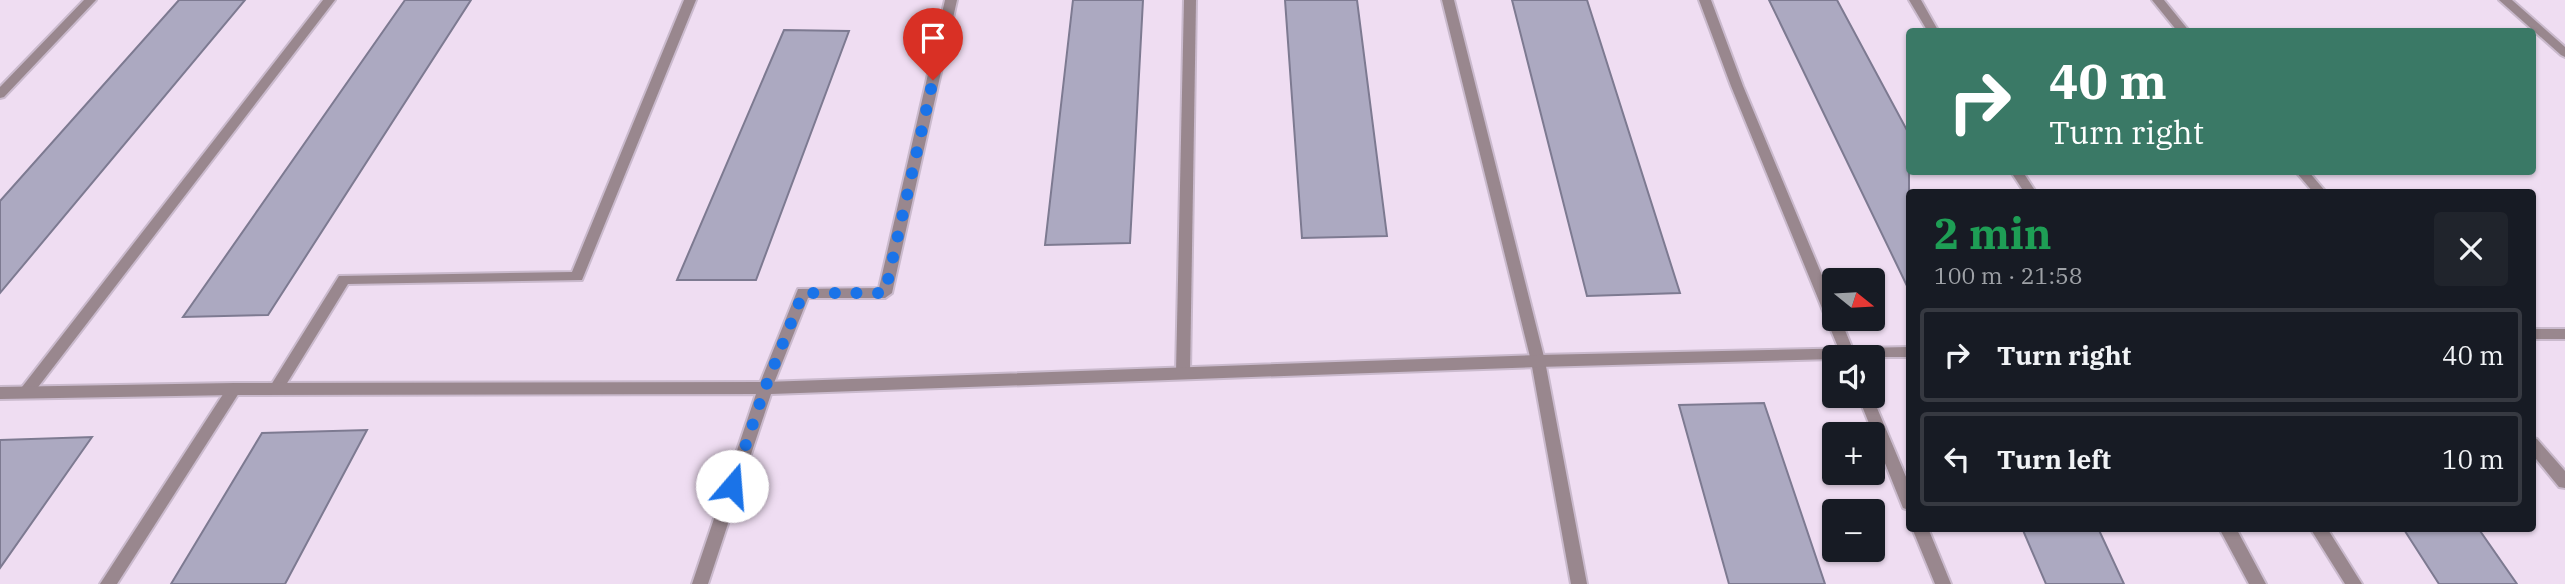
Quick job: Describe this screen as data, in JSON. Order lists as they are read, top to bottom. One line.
{"north":"right","page":{"turn":["40 m","Turn right"],"heading":["2 min","100 m · 21:58"],"map_buttons":["+","−"],"list":[{"name":"Turn right","value":"40 m"},{"name":"Turn left","value":"10 m"}]}}
